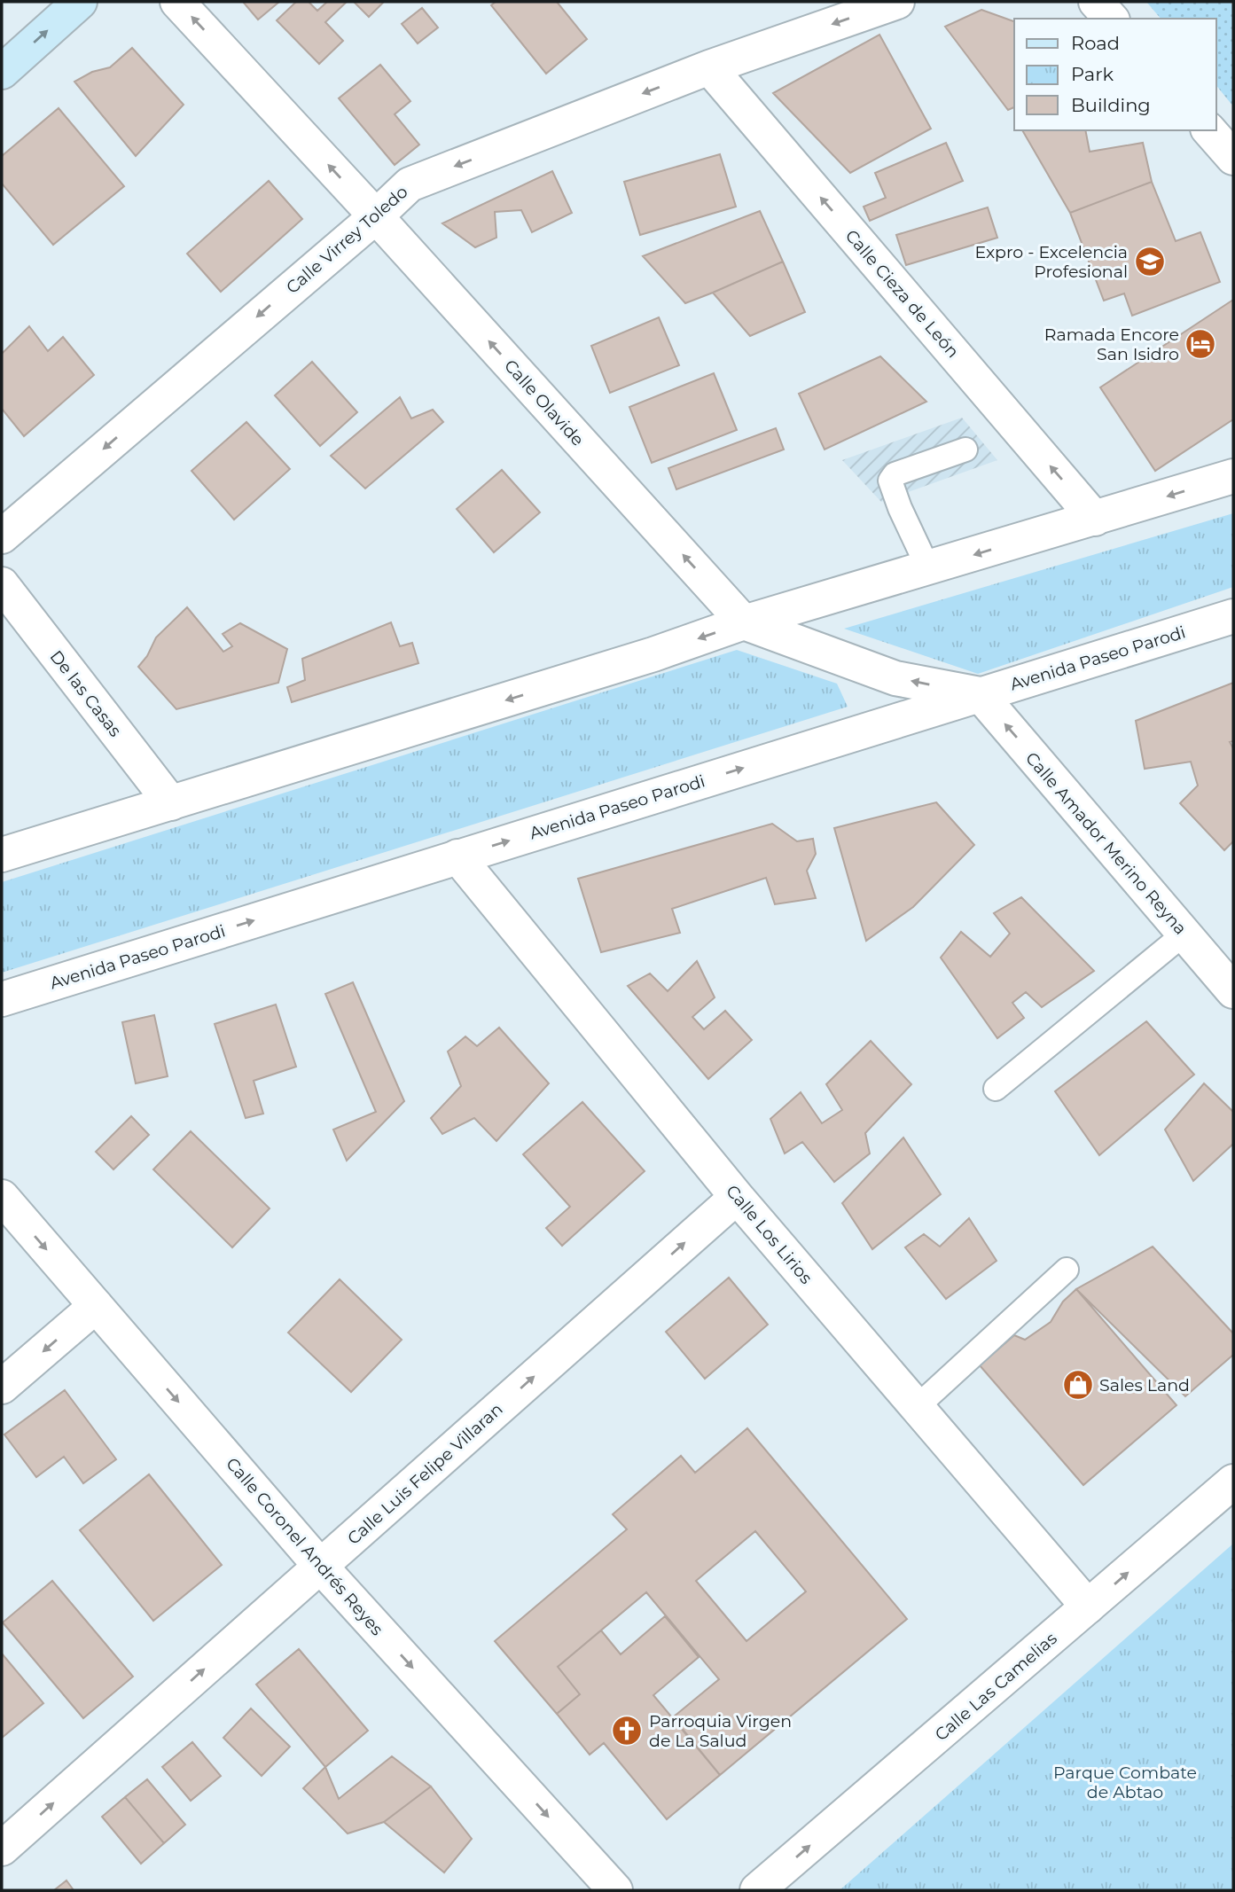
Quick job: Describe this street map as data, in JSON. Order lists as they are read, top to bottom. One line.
{"streets":{"street":["Calle Virrey Toledo","Calle Cieza de León","Calle Olavide","Avenida Paseo Parodi","De las Casas","Calle Amador Merino Reyna","Calle Los Lirios","Calle Luis Felipe Villaran","Calle Coronel Andrés Reyes","Calle Las Camelias"]},"crossings":[["Calle Virrey Toledo","Calle Cieza de León"],["Calle Virrey Toledo","Calle Olavide"],["Calle Olavide","Avenida Paseo Parodi"],["Calle Olavide","Calle Amador Merino Reyna"],["Avenida Paseo Parodi","Calle Amador Merino Reyna"],["Avenida Paseo Parodi","Calle Los Lirios"],["Calle Los Lirios","Calle Luis Felipe Villaran"],["Calle Los Lirios","Calle Las Camelias"],["Calle Luis Felipe Villaran","Calle Coronel Andrés Reyes"]],"one_way":["Calle Virrey Toledo","Calle Cieza de León","Calle Olavide","Calle Amador Merino Reyna","Calle Luis Felipe Villaran","Calle Coronel Andrés Reyes","Calle Las Camelias"],"parks":["Parque Combate de Abtao"],"places":{"school or university":["Expro - Excelencia Profesional"],"hotel":["Ramada Encore San Isidro"],"shop":["Sales Land"],"church":["Parroquia Virgen de La Salud"]},"legend":["Road","Park","Building"]}
